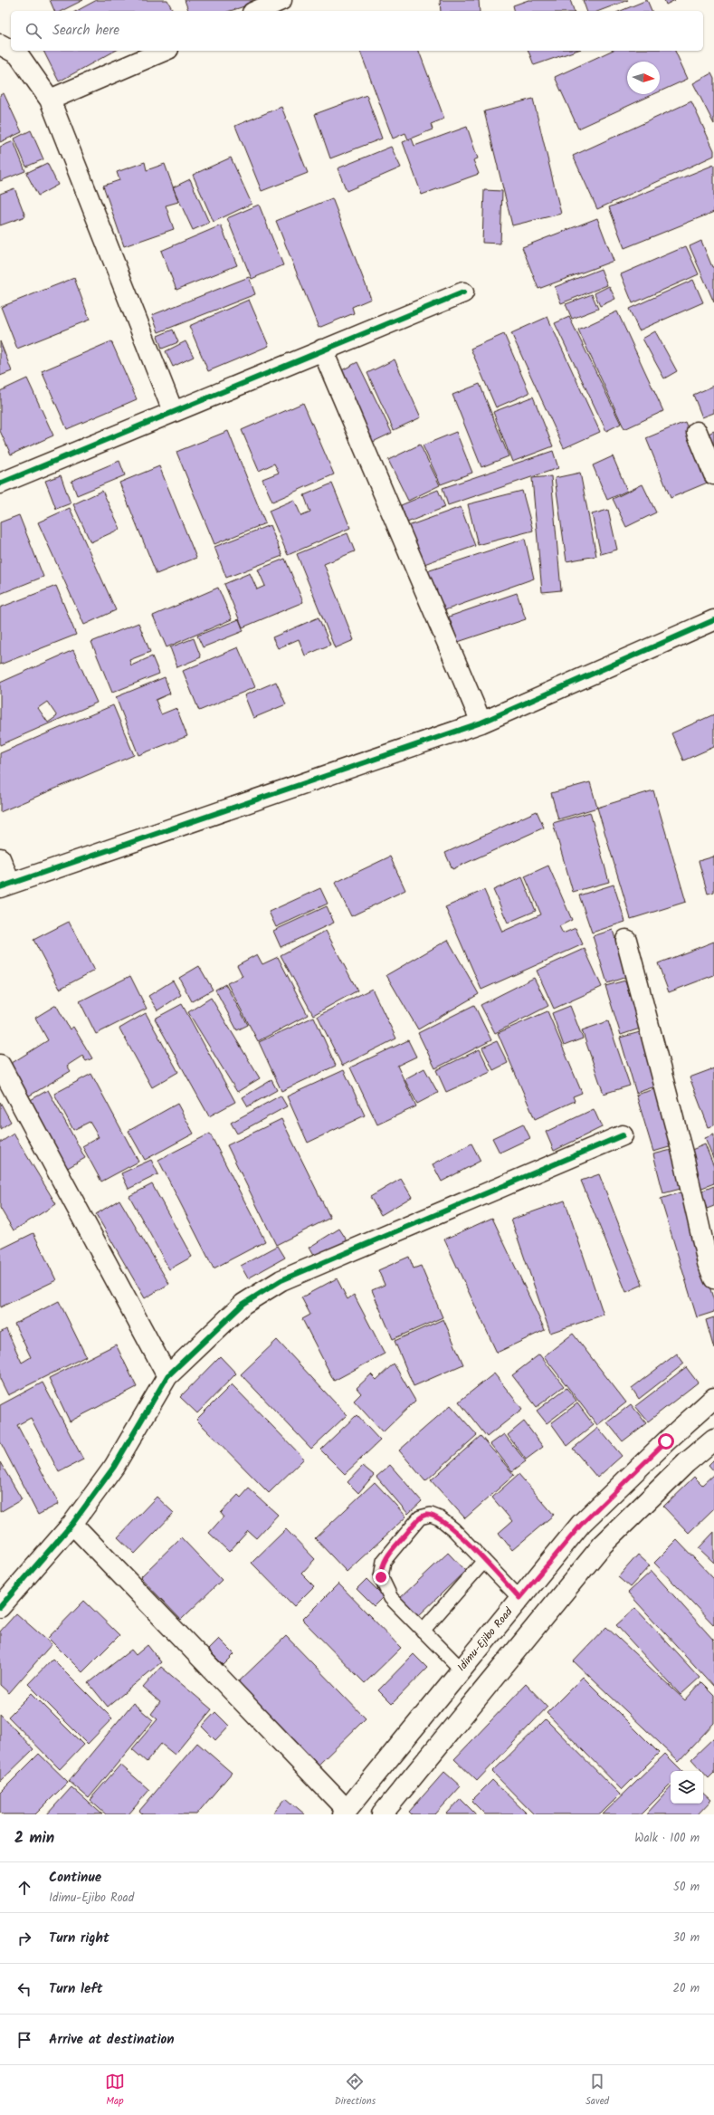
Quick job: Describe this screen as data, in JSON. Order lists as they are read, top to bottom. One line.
{"streets":{"street":["Idimu-Ejibo Road"]},"north":"right","page":{"search":"Search here","heading":["2 min","Walk · 100 m"],"list":[["Continue","Idimu-Ejibo Road","50 m"],["Turn right","30 m"],["Turn left","20 m"],"Arrive at destination"],"nav":["Map","Directions","Saved"]}}
